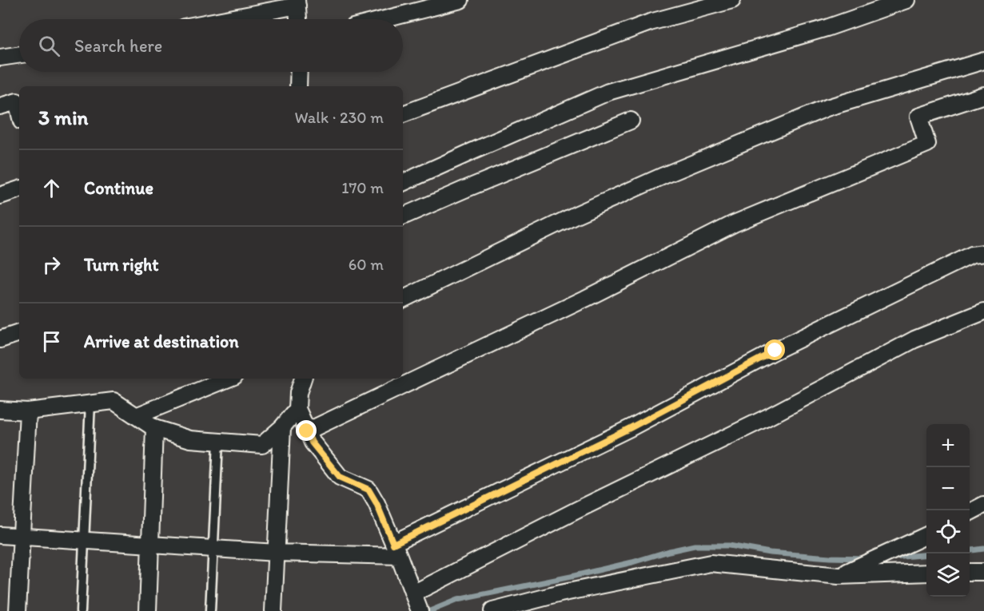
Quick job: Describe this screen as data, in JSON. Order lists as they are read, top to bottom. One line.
{"page":{"search":"Search here","heading":["3 min","Walk · 230 m"],"list":[["Continue","170 m"],["Turn right","60 m"],"Arrive at destination"],"map_buttons":["+","−"]}}
